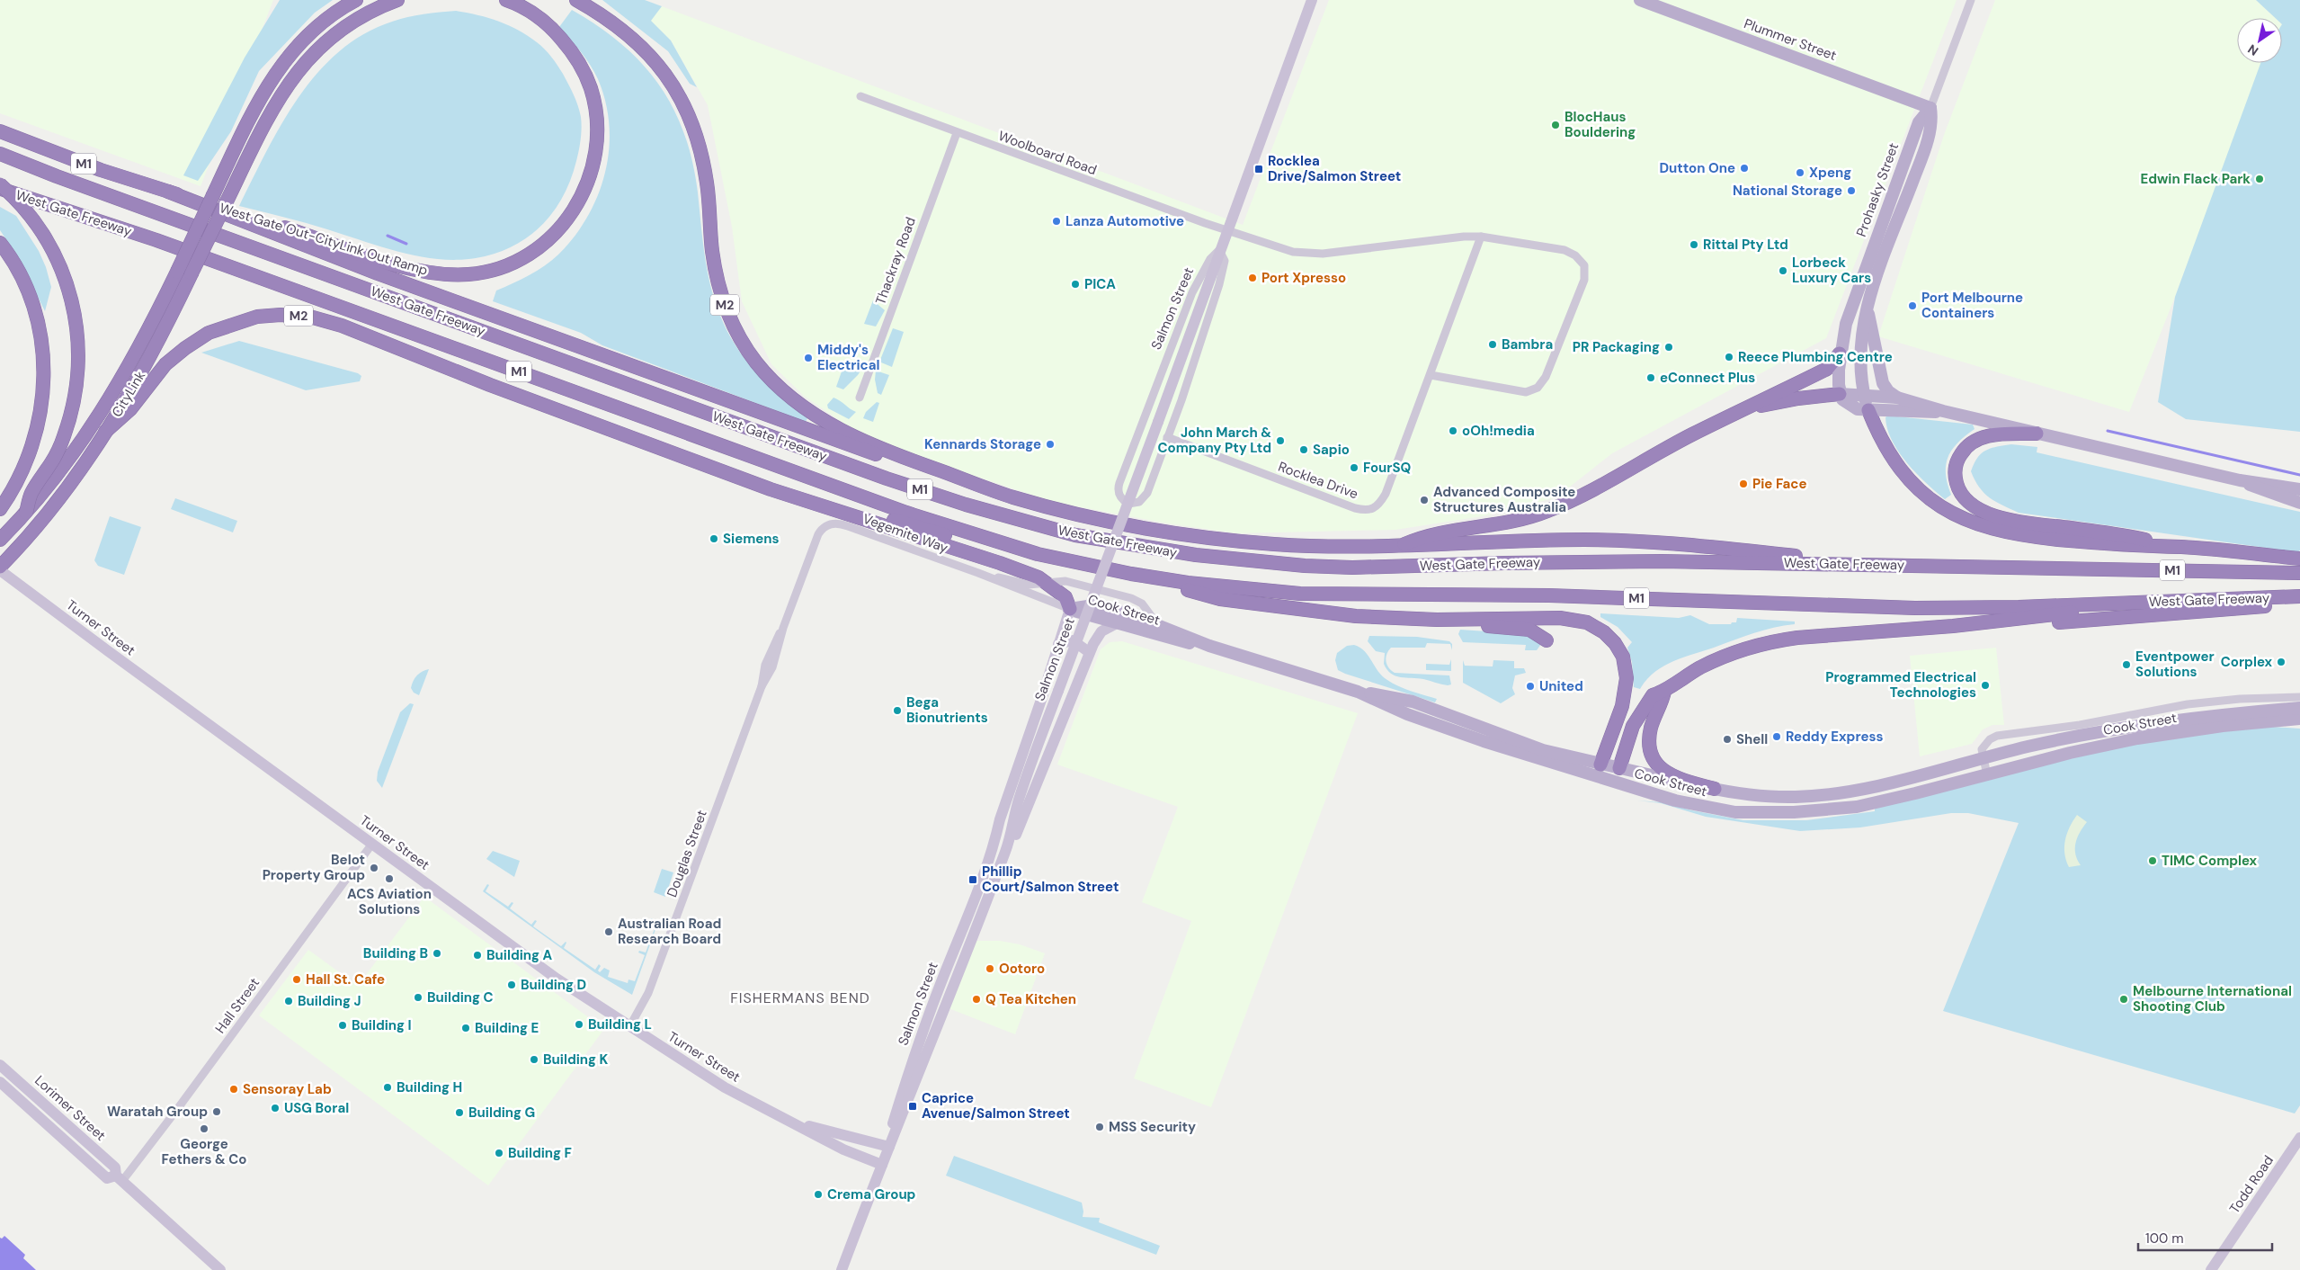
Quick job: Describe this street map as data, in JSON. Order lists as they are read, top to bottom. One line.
{"streets":{"highway":["M1","West Gate Freeway","West Gate Out-CityLink Out Ramp","M2","CityLink"],"main road":["Plummer Street","Prohasky Street","Cook Street"],"street":["Woolboard Road","Thackray Road","Salmon Street","Rocklea Drive","Vegemite Way","Turner Street","Douglas Street","Hall Street","Lorimer Street","Todd Road"]},"crossings":[["Plummer Street","Prohasky Street"],["Woolboard Road","Thackray Road"],["Woolboard Road","Salmon Street"],["M1","West Gate Freeway"],["M1","West Gate Out-CityLink Out Ramp"],["M1","M2"],["West Gate Freeway","M2"],["West Gate Out-CityLink Out Ramp","CityLink"],["M2","Salmon Street"],["M2","CityLink"],["M2","Vegemite Way"],["M2","Cook Street"],["Salmon Street","Rocklea Drive"],["Salmon Street","Vegemite Way"],["Salmon Street","Cook Street"],["Salmon Street","Turner Street"],["CityLink","Turner Street"],["Vegemite Way","Cook Street"],["Vegemite Way","Douglas Street"],["Turner Street","Douglas Street"],["Turner Street","Hall Street"],["Hall Street","Lorimer Street"]],"districts":["FISHERMANS BEND"],"places":{"other":["BlocHaus Bouldering","Dutton One","Xpeng","Edwin Flack Park","National Storage","Lanza Automotive","Rittal Pty Ltd","Lorbeck Luxury Cars","Port Xpresso","PICA","Port Melbourne Containers","Bambra","PR Packaging","Reece Plumbing Centre","Middy's Electrical","eConnect Plus","oOh!media","John March & Company Pty Ltd","Kennards Storage","Sapio","FourSQ","Pie Face","Advanced Composite Structures Australia","Siemens","Corplex","Eventpower Solutions","Programmed Electrical Technologies","United","Bega Bionutrients","Reddy Express","Shell","TIMC Complex","Belot Property Group","ACS Aviation Solutions","Australian Road Research Board","Building B","Building A","Ootoro","Hall St. Cafe","Building D","Building C","Q Tea Kitchen","Melbourne International Shooting Club","Building J","Building L","Building I","Building E","Building K","Building H","Sensoray Lab","USG Boral","Waratah Group","Building G","MSS Security","George Fethers & Co","Building F","Crema Group"],"transit":["Rocklea Drive/Salmon Street","Phillip Court/Salmon Street","Caprice Avenue/Salmon Street"]},"scale_bar":"100 m","north":"bottom left"}
